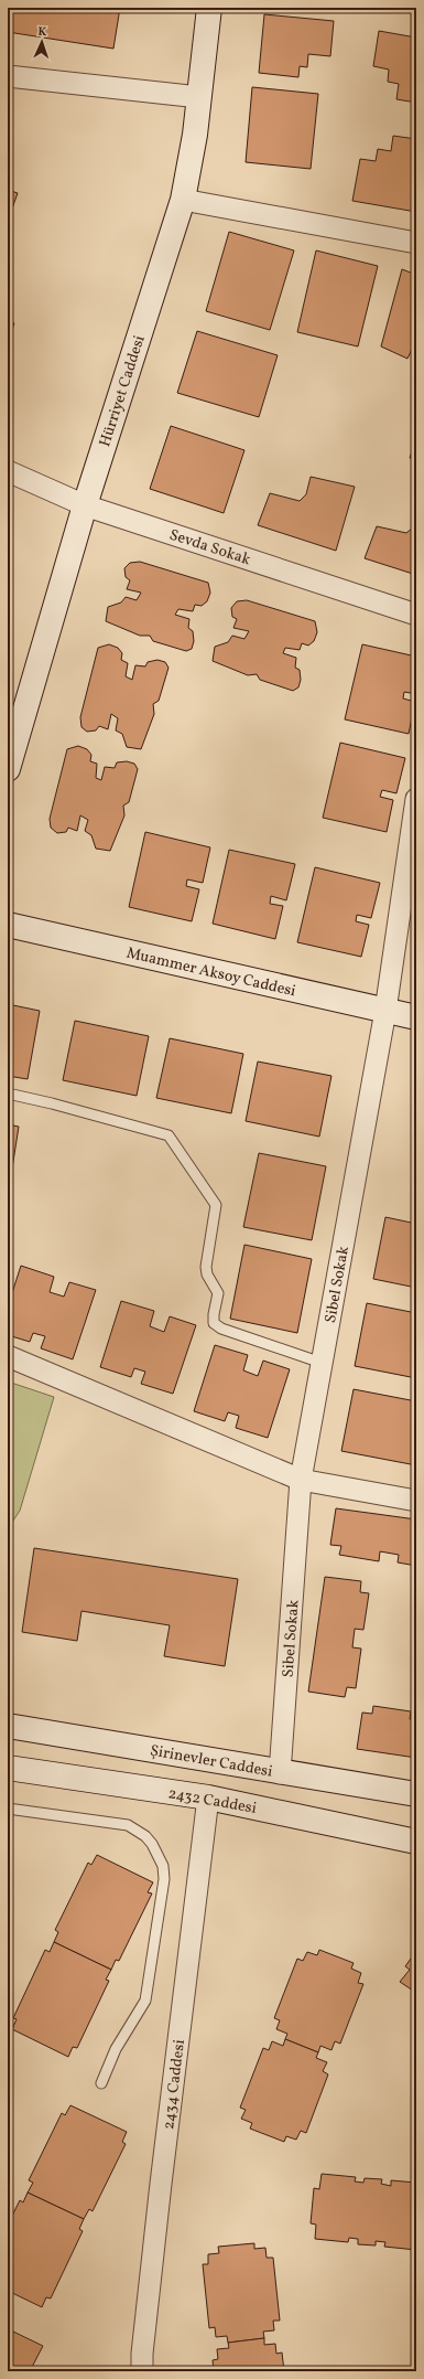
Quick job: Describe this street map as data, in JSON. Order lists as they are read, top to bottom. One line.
{"streets":{"street":["Hürriyet Caddesi","Sevda Sokak","Muammer Aksoy Caddesi","Sibel Sokak","Şirinevler Caddesi","2432 Caddesi","2434 Caddesi"]},"crossings":[["Hürriyet Caddesi","Sevda Sokak"],["Muammer Aksoy Caddesi","Sibel Sokak"],["Sibel Sokak","Şirinevler Caddesi"],["2432 Caddesi","2434 Caddesi"]],"north":"top"}
